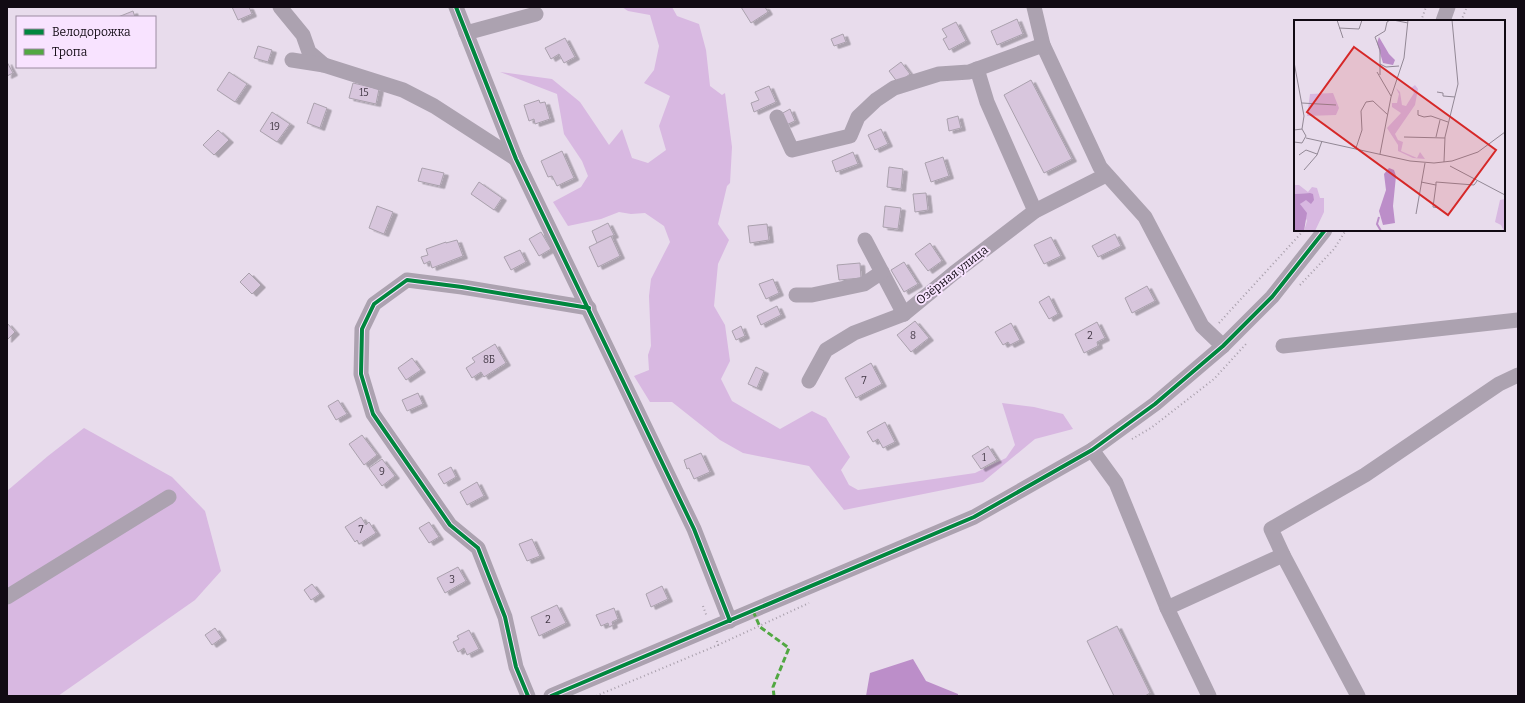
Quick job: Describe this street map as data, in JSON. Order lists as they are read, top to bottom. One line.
{"streets":{"street":["Озёрная улица"]},"house_numbers":["15","19","8","2","8Б","7","1","9","7","3","2"],"legend":["Велодорожка","Тропа"]}
